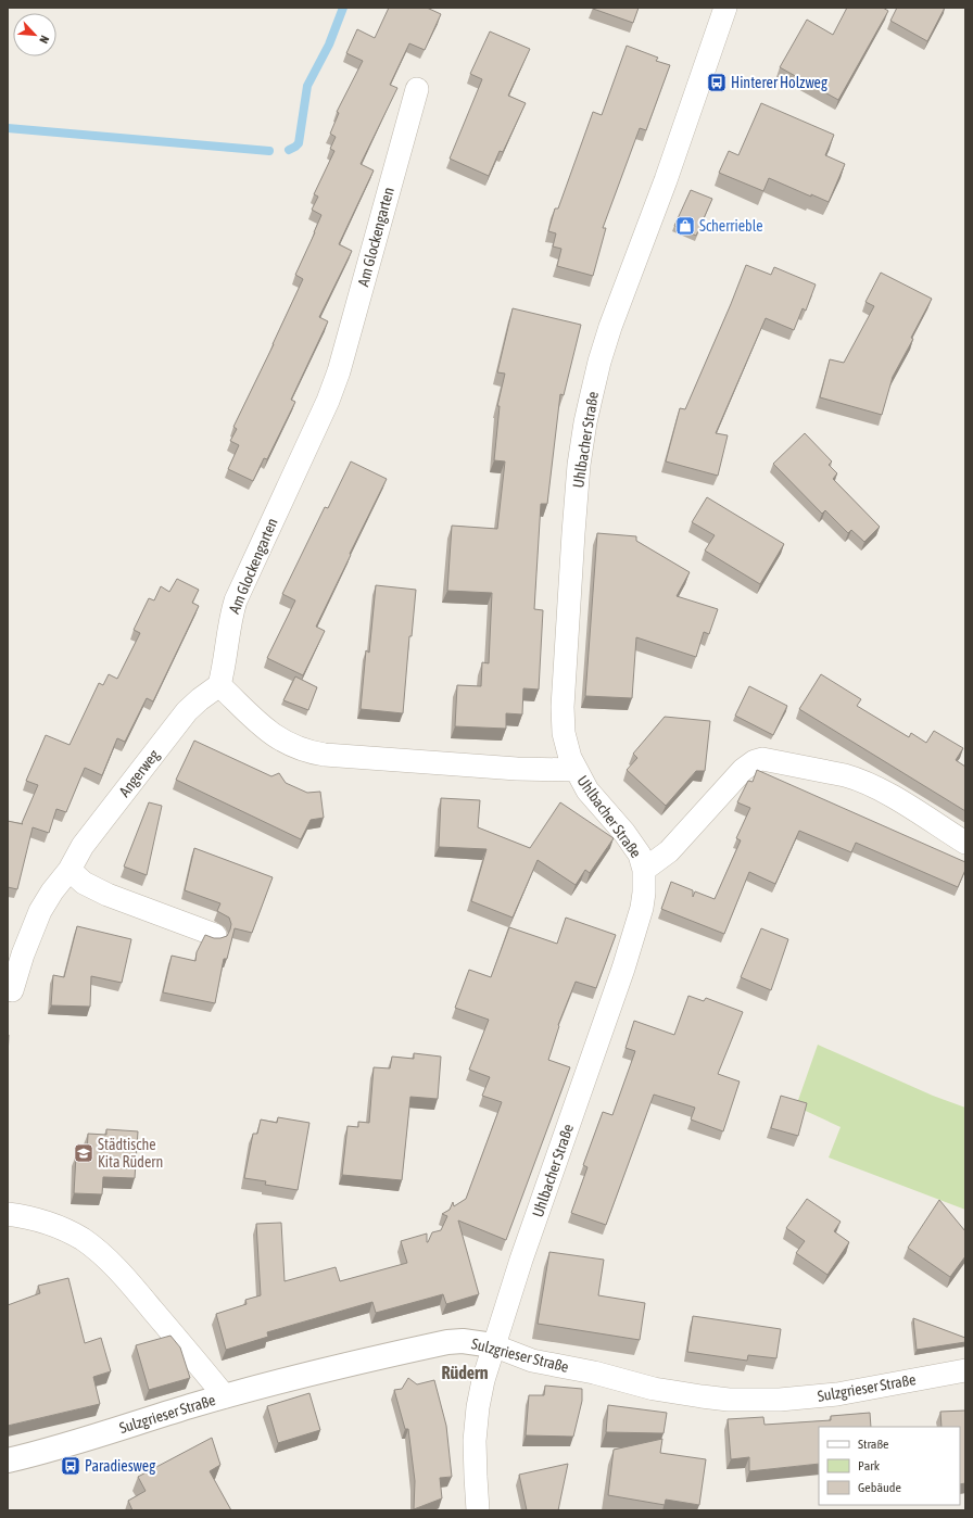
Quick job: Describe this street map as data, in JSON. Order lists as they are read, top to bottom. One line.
{"streets":{"street":["Am Glockengarten","Uhlbacher Straße","Angerweg","Sulzgrieser Straße"]},"crossings":[["Am Glockengarten","Angerweg"],["Uhlbacher Straße","Sulzgrieser Straße"]],"districts":["Rüdern"],"places":{"bus stop":["Hinterer Holzweg","Paradiesweg"],"shop":["Scherrieble"],"school or university":["Städtische Kita Rüdern"]},"legend":["Straße","Park","Gebäude"],"north":"bottom right"}
